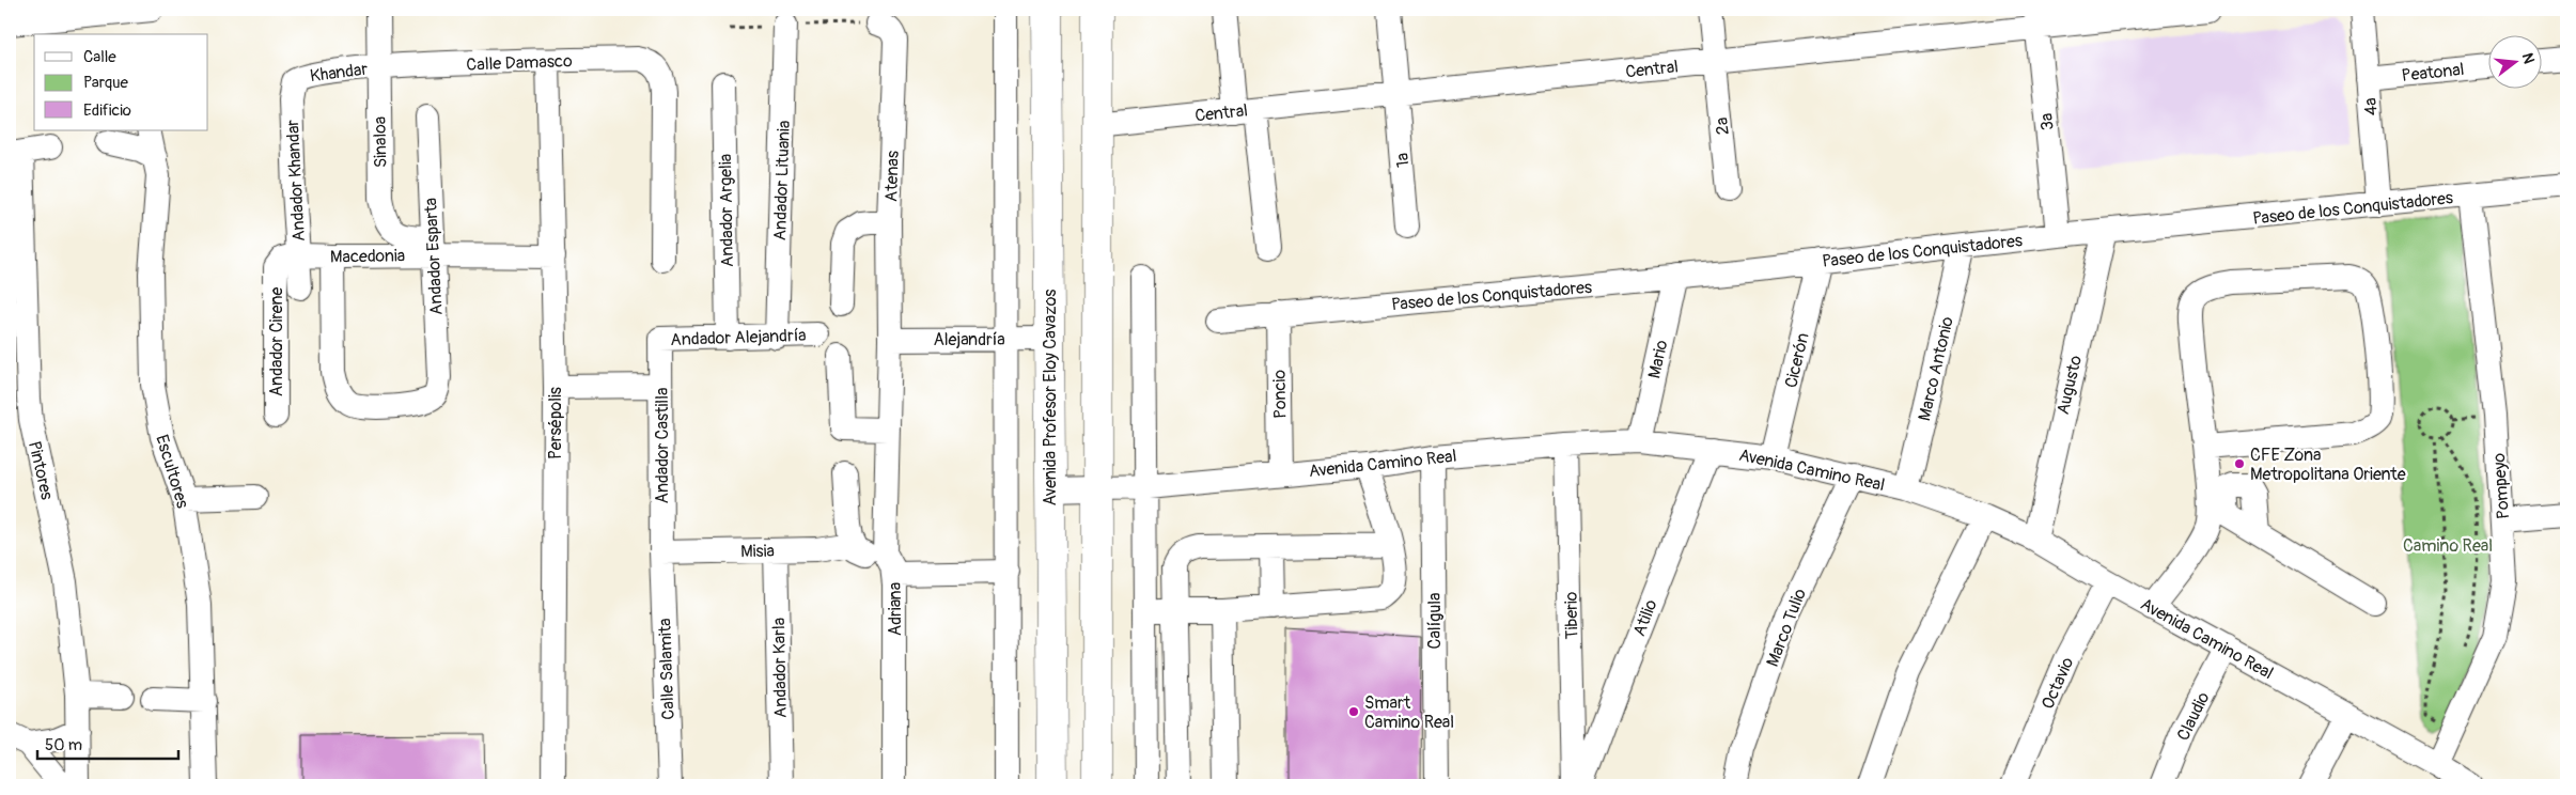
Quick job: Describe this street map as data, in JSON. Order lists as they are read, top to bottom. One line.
{"streets":{"main road":["Avenida Profesor Eloy Cavazos"],"street":["Calle Damasco","Central","Khandar","Peatonal","4a","3a","2a","Sinaloa","1a","Atenas","Andador Khandar","Andador Lituania","Paseo de los Conquistadores","Andador Argelia","Macedonia","Andador Esparta","Andador Alejandría","Alejandría","Andador Cirene","Mario","Cicerón","Marco Antonio","Augusto","Poncio","Persépolis","Andador Castilla","Avenida Camino Real","Pintores","Escultores","Pompeyo","Misia","Adriana","Tiberio","Atilio","Calígula","Marco Tulio","Andador Karla","Calle Salamita","Octavio","Claudio"]},"crossings":[["Calle Damasco","Khandar"],["Calle Damasco","Sinaloa"],["Calle Damasco","Persépolis"],["Central","3a"],["Central","2a"],["Central","1a"],["Khandar","Sinaloa"],["Khandar","Andador Khandar"],["Peatonal","4a"],["4a","Paseo de los Conquistadores"],["3a","Paseo de los Conquistadores"],["Sinaloa","Macedonia"],["Sinaloa","Andador Esparta"],["Atenas","Alejandría"],["Atenas","Adriana"],["Andador Khandar","Macedonia"],["Andador Khandar","Andador Cirene"],["Andador Lituania","Andador Alejandría"],["Paseo de los Conquistadores","Mario"],["Paseo de los Conquistadores","Cicerón"],["Paseo de los Conquistadores","Marco Antonio"],["Paseo de los Conquistadores","Augusto"],["Paseo de los Conquistadores","Poncio"],["Paseo de los Conquistadores","Pompeyo"],["Andador Argelia","Andador Alejandría"],["Macedonia","Andador Esparta"],["Macedonia","Andador Cirene"],["Andador Alejandría","Andador Castilla"],["Alejandría","Avenida Profesor Eloy Cavazos"],["Alejandría","Adriana"],["Mario","Avenida Camino Real"],["Cicerón","Avenida Camino Real"],["Marco Antonio","Avenida Camino Real"],["Augusto","Avenida Camino Real"],["Poncio","Avenida Camino Real"],["Avenida Profesor Eloy Cavazos","Avenida Camino Real"],["Andador Castilla","Misia"],["Andador Castilla","Calle Salamita"],["Avenida Camino Real","Pompeyo"],["Avenida Camino Real","Tiberio"],["Avenida Camino Real","Atilio"],["Avenida Camino Real","Calígula"],["Avenida Camino Real","Marco Tulio"],["Avenida Camino Real","Octavio"],["Avenida Camino Real","Claudio"],["Misia","Andador Karla"],["Misia","Calle Salamita"]],"parks":["Camino Real"],"places":["CFE Zona Metropolitana Oriente","Smart Camino Real"],"legend":["Calle","Parque","Edificio"],"scale_bar":"50 m","north":"right"}
